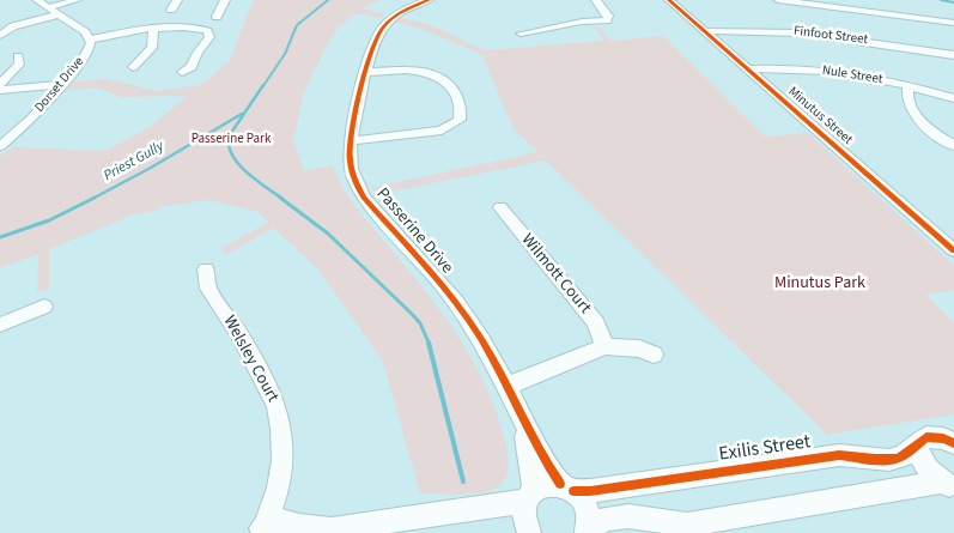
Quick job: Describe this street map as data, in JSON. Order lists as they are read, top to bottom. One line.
{"streets":{"street":["Finfoot Street","Nule Street","Dorset Drive","Minutus Street","Passerine Drive","Wilmott Court","Welsley Court","Exilis Street"]},"crossings":[["Finfoot Street","Minutus Street"],["Nule Street","Minutus Street"],["Passerine Drive","Exilis Street"],["Welsley Court","Exilis Street"]],"water":["Priest Gully"],"parks":["Passerine Park","Minutus Park"]}
